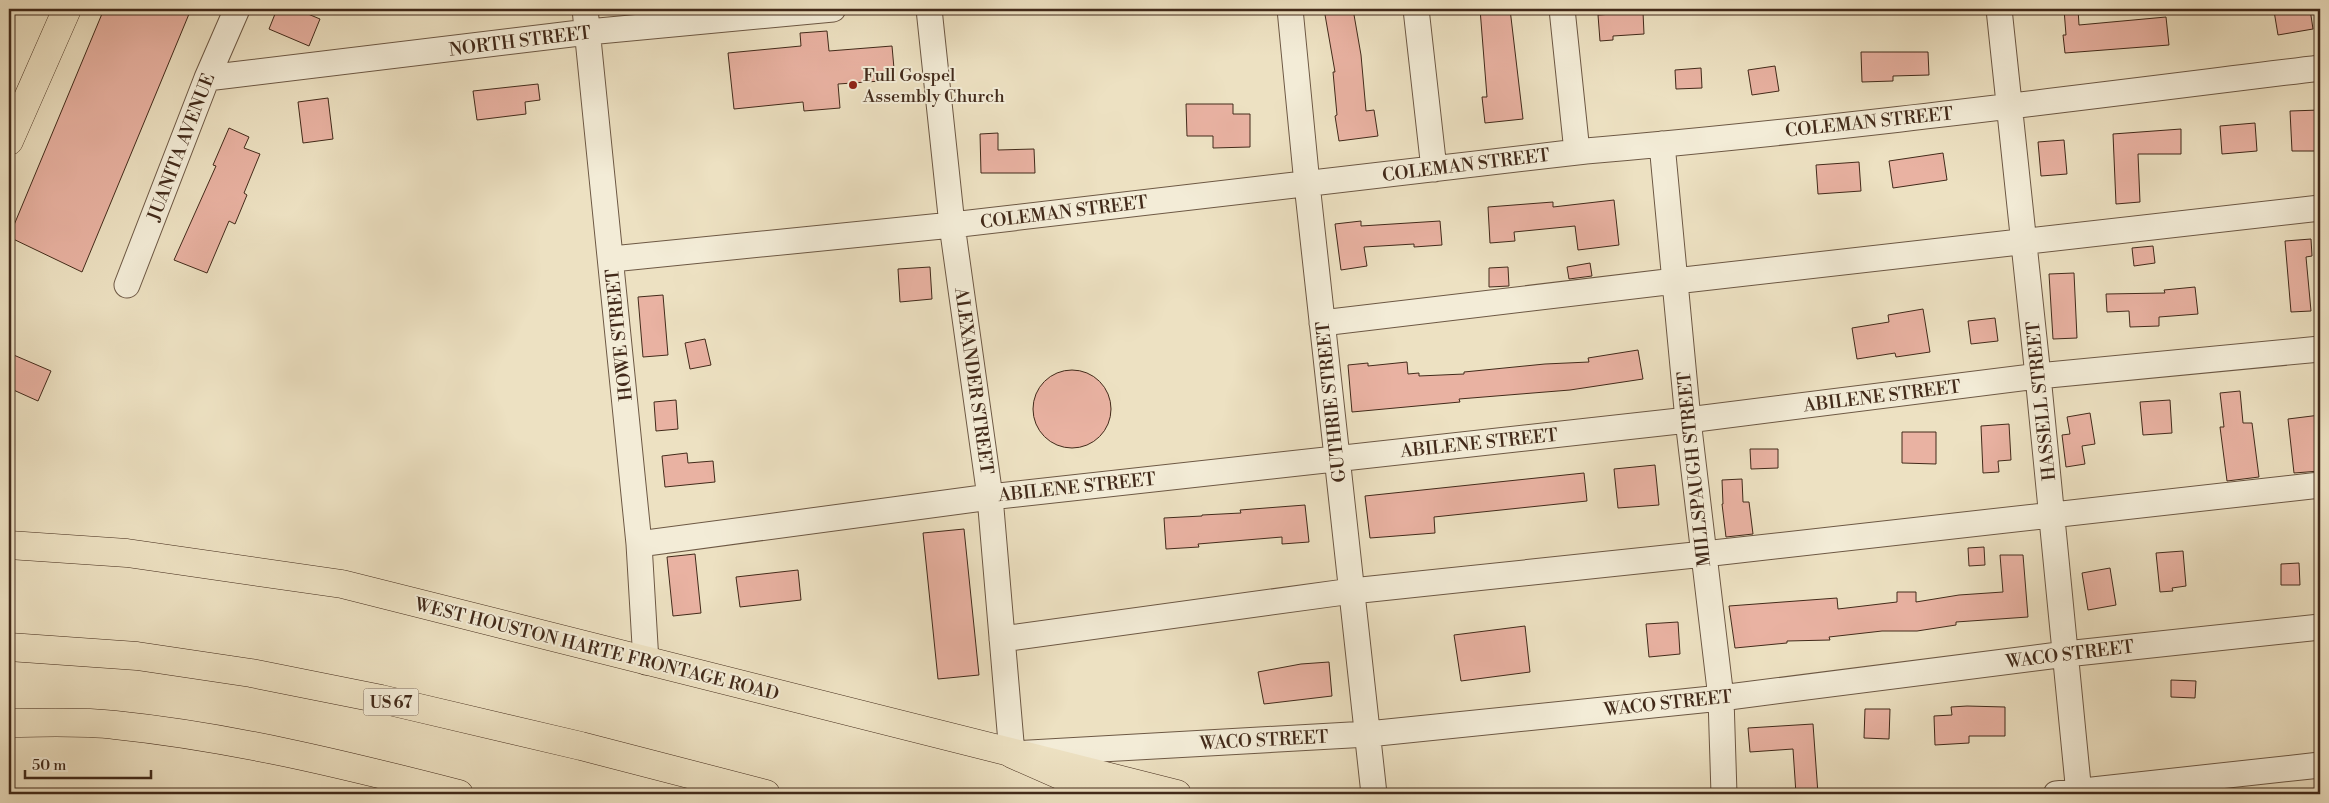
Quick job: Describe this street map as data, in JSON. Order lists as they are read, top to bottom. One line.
{"streets":{"main road":["WEST HOUSTON HARTE FRONTAGE ROAD","US 67"],"street":["NORTH STREET","COLEMAN STREET","JUANITA AVENUE","HOWE STREET","ALEXANDER STREET","ABILENE STREET","HASSELL STREET","GUTHRIE STREET","MILLSPAUGH STREET","WACO STREET"]},"crossings":[["NORTH STREET","JUANITA AVENUE"],["NORTH STREET","HOWE STREET"],["COLEMAN STREET","HOWE STREET"],["COLEMAN STREET","ALEXANDER STREET"],["COLEMAN STREET","HASSELL STREET"],["COLEMAN STREET","GUTHRIE STREET"],["COLEMAN STREET","MILLSPAUGH STREET"],["HOWE STREET","ABILENE STREET"],["HOWE STREET","WEST HOUSTON HARTE FRONTAGE ROAD"],["ALEXANDER STREET","ABILENE STREET"],["ALEXANDER STREET","WEST HOUSTON HARTE FRONTAGE ROAD"],["ALEXANDER STREET","WACO STREET"],["ABILENE STREET","HASSELL STREET"],["ABILENE STREET","GUTHRIE STREET"],["ABILENE STREET","MILLSPAUGH STREET"],["HASSELL STREET","WACO STREET"],["GUTHRIE STREET","WACO STREET"],["MILLSPAUGH STREET","WACO STREET"],["WEST HOUSTON HARTE FRONTAGE ROAD","WACO STREET"]],"places":["Full Gospel Assembly Church"],"scale_bar":"50 m"}
